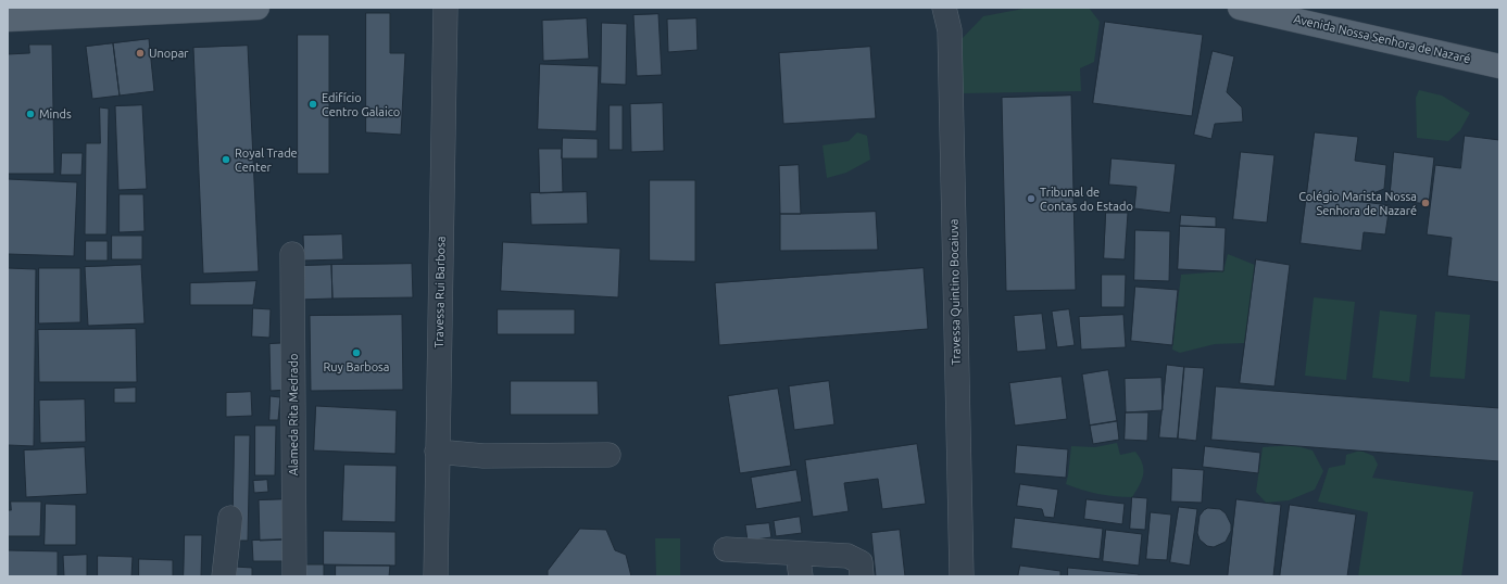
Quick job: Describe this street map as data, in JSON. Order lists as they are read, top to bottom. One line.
{"streets":{"main road":["Avenida Nossa Senhora de Nazaré"],"street":["Travessa Rui Barbosa","Travessa Quintino Bocaiuva","Alameda Rita Medrado"]},"places":["Unopar","Edifício Centro Galaico","Minds","Royal Trade Center","Tribunal de Contas do Estado","Colégio Marista Nossa Senhora de Nazaré","Ruy Barbosa"]}
